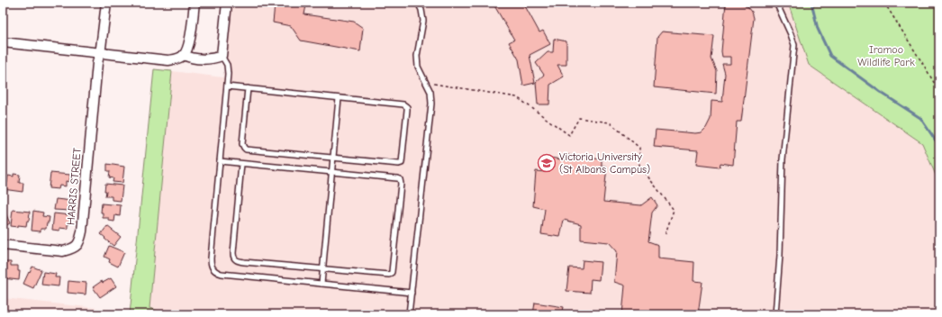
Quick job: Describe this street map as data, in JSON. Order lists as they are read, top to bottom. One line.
{"streets":{"street":["HARRIS STREET"]},"parks":["Iramoo Wildlife Park"],"places":{"school or university":["Victoria University (St Albans Campus)"]}}
